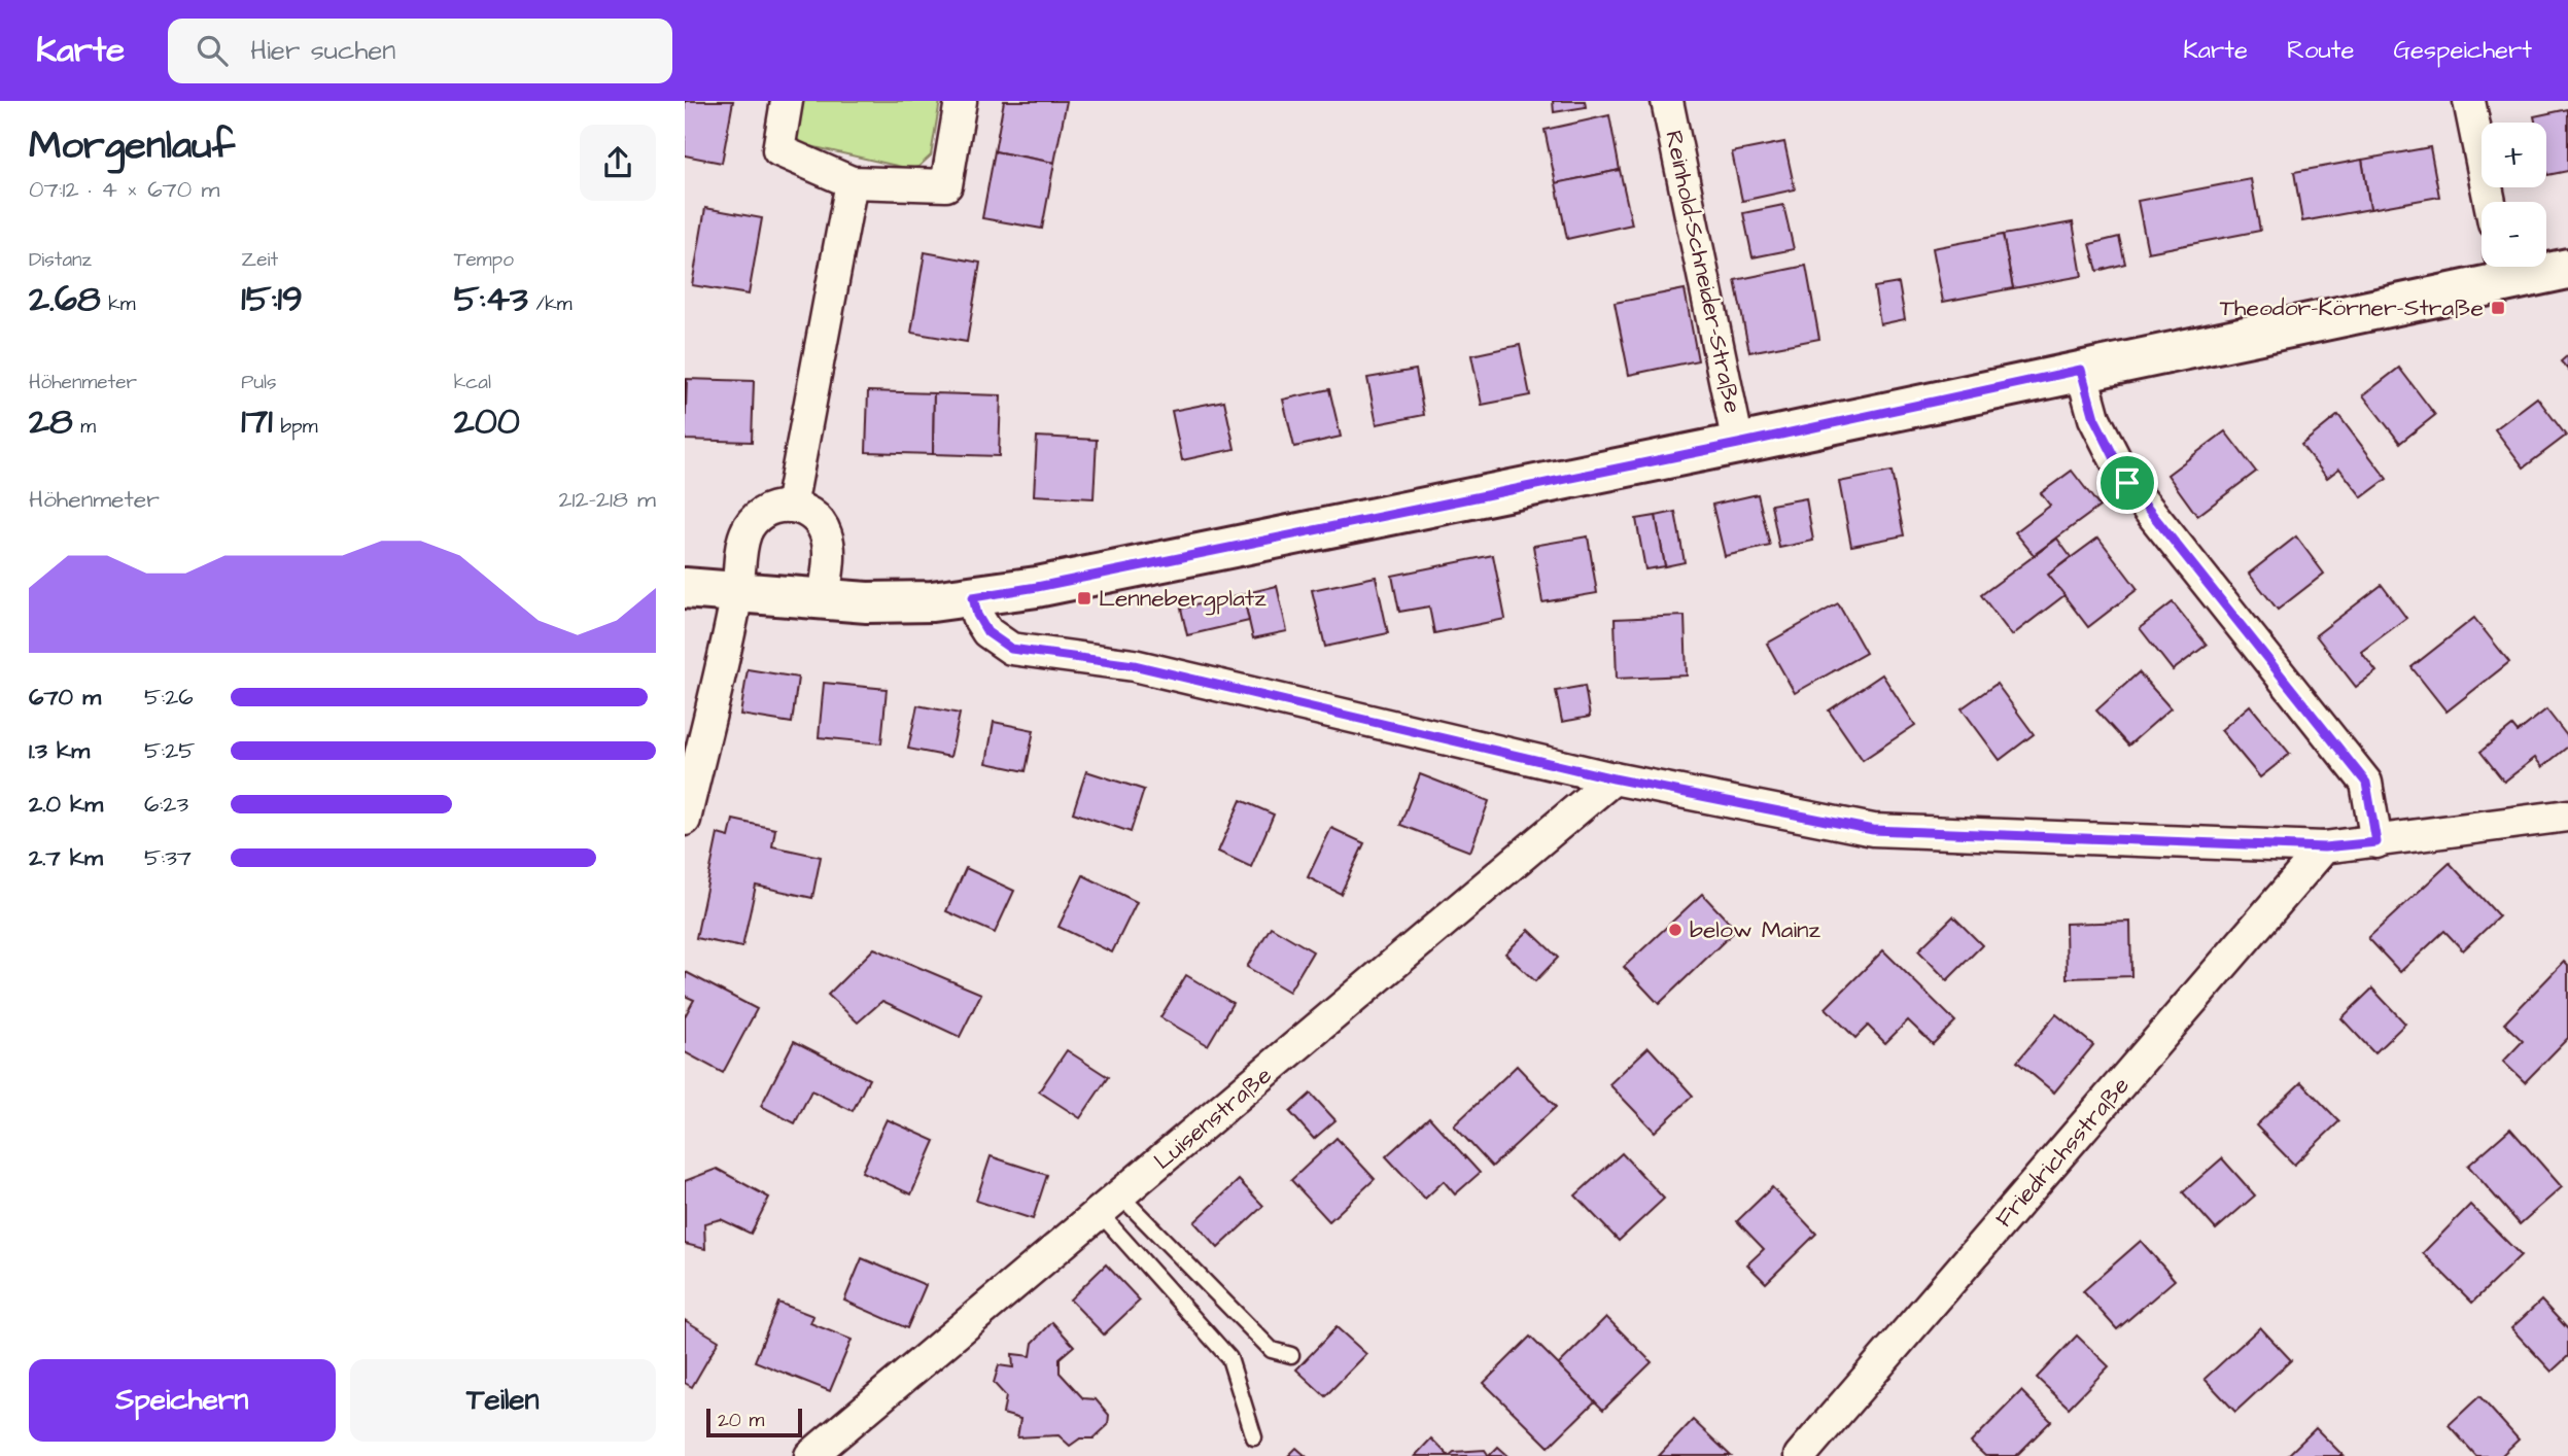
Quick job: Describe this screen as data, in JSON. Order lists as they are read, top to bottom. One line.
{"streets":{"street":["Reinhold-Schneider-Straße","Luisenstraße","Friedrichsstraße"]},"places":{"transit":["Theodor-Körner-Straße","Lennebergplatz"],"other":["below Mainz"]},"scale_bar":"20 m","page":{"header":"Karte","search":"Hier suchen","nav":["Karte","Route","Gespeichert"],"heading":["Morgenlauf","07:12 · 4 × 670 m"],"map_buttons":["+","−"],"stats":[["Distanz","2.68 km"],["Zeit","15:19"],["Tempo","5:43 /km"],["Höhenmeter","28 m"],["Puls","171 bpm"],["kcal","200"]],"chart":["Höhenmeter","212–218 m"],"list":[{"name":"670 m","note":"5:26"},{"name":"1.3 km","note":"5:25"},{"name":"2.0 km","note":"6:23"},{"name":"2.7 km","note":"5:37"}],"buttons":["Speichern","Teilen"],"scale":"20 m"}}
